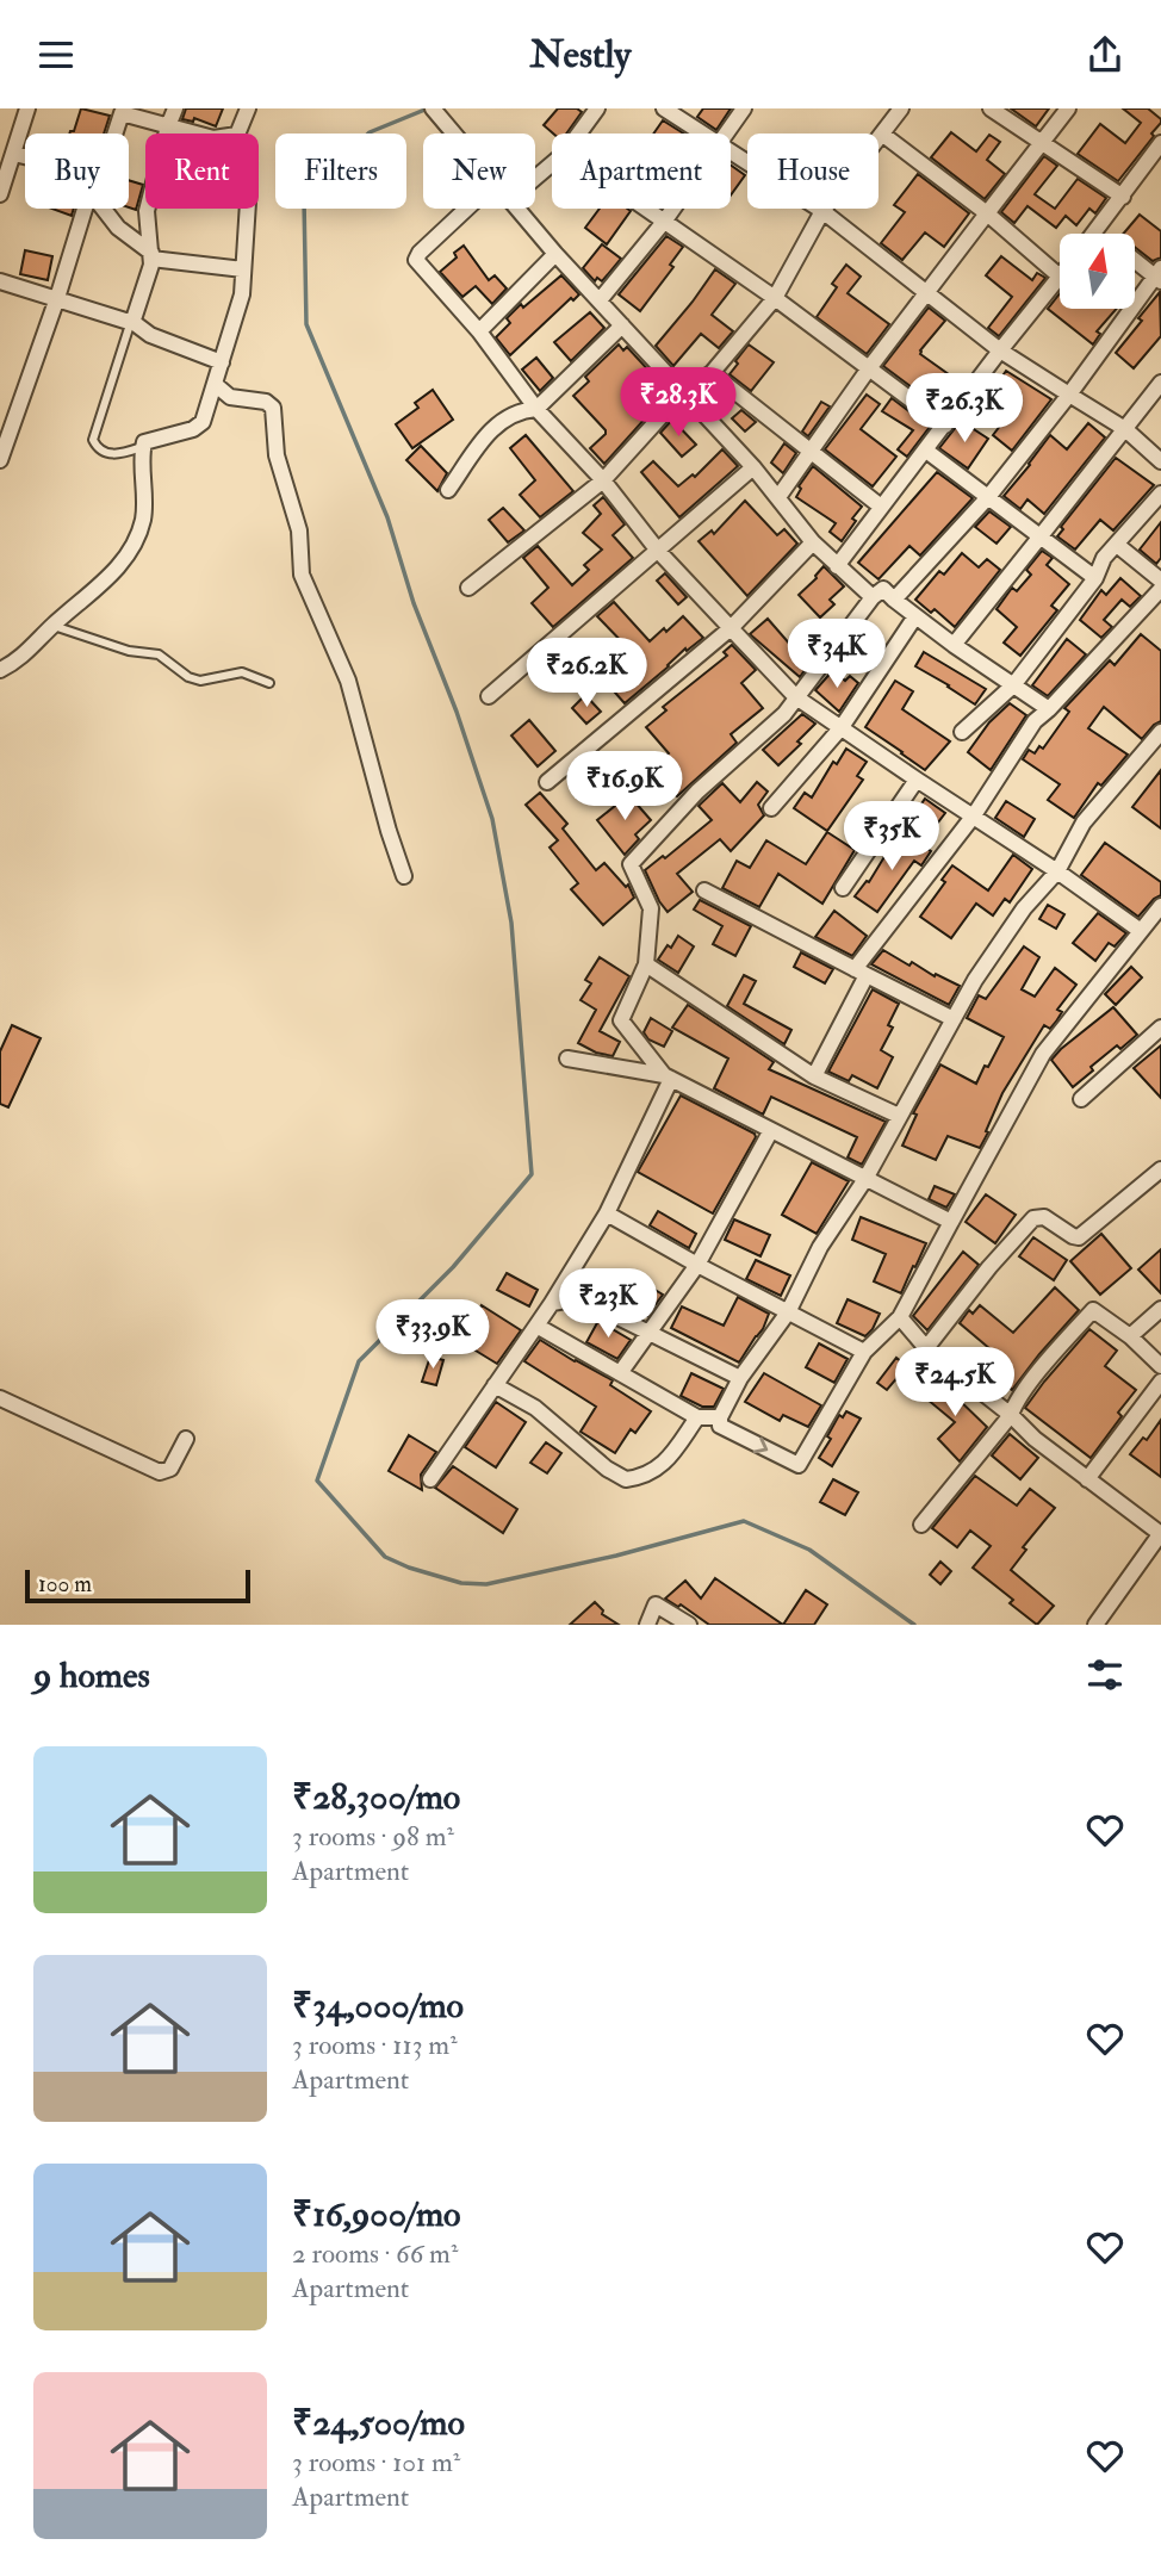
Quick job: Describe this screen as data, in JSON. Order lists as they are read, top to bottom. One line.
{"scale_bar":"100 m","north":"top","page":{"header":"Nestly","chip":["Buy","Rent","Filters","New","Apartment","House"],"price":["₹28.3K","₹26.3K","₹34K","₹26.2K","₹16.9K","₹35K","₹23K","₹33.9K","₹24.5K"],"scale":"100 m","heading":"9 homes","list":[{"name":"₹28,300/mo","note":"3 rooms · 98 m² · Apartment"},{"name":"₹34,000/mo","note":"3 rooms · 113 m² · Apartment"},{"name":"₹16,900/mo","note":"2 rooms · 66 m² · Apartment"},{"name":"₹24,500/mo","note":"3 rooms · 101 m² · Apartment"}]}}
